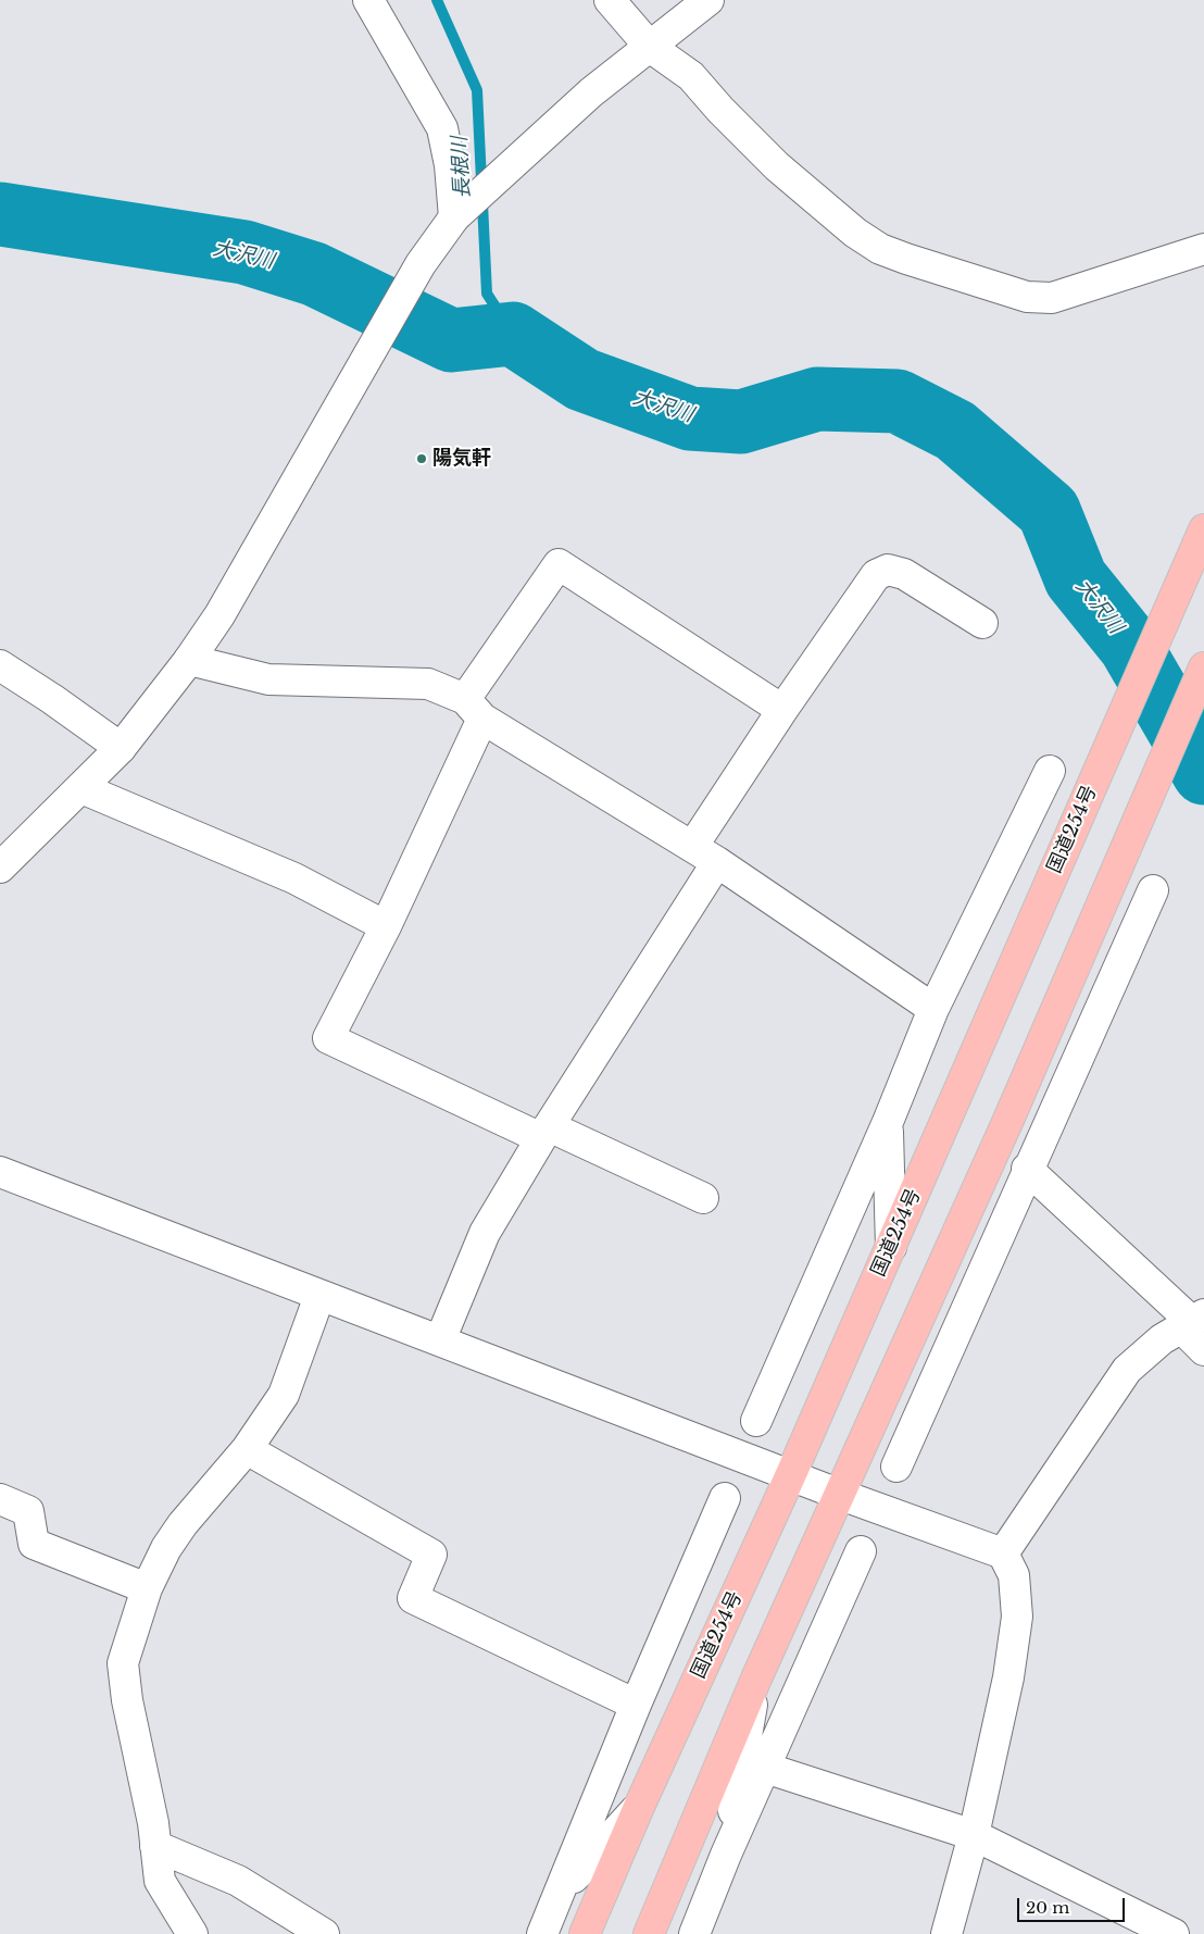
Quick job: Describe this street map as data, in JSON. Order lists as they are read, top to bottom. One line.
{"streets":{"highway":["国道254号"]},"water":["長根川","大沢川"],"places":["陽気軒"],"scale_bar":"20 m"}
